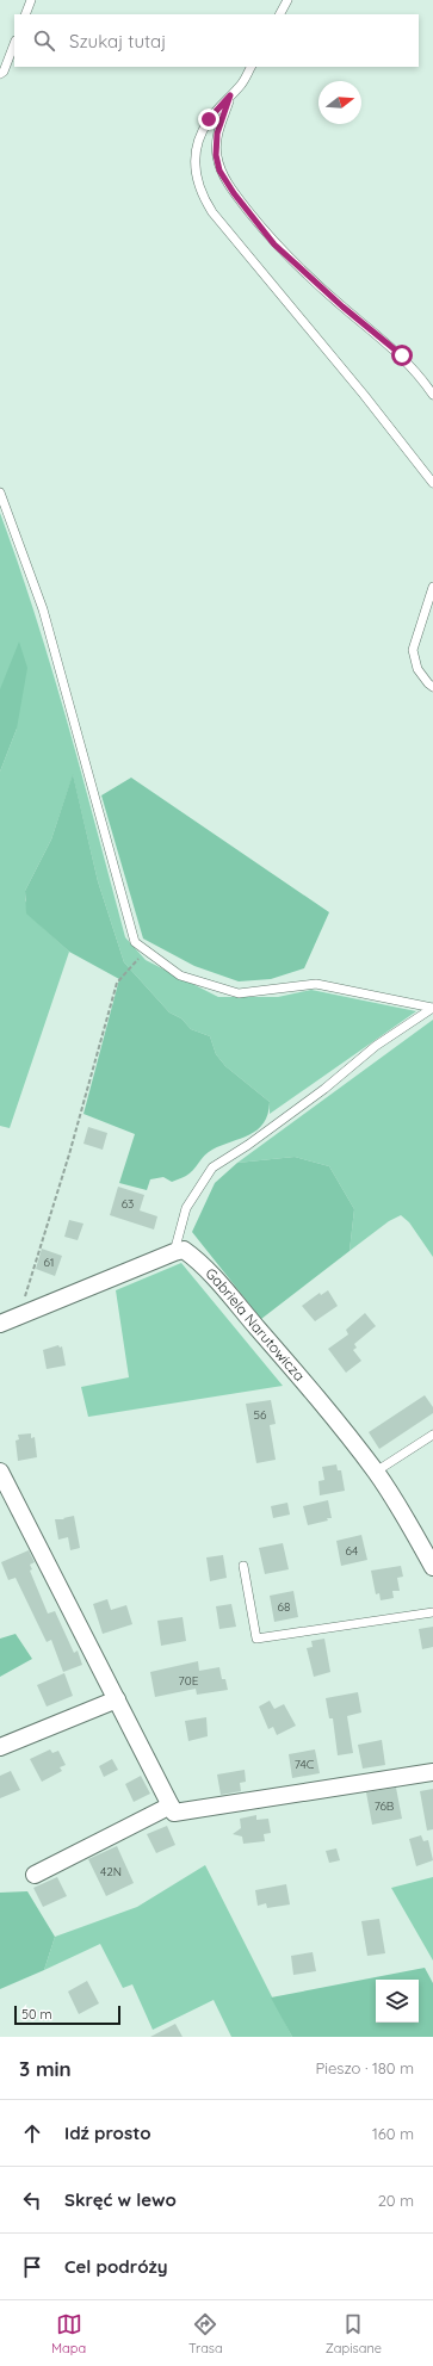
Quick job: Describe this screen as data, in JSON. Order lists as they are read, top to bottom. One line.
{"streets":{"street":["Gabriela Narutowicza"]},"house_numbers":["63","61","56","64","68","70E","74C","76B","42N"],"scale_bar":"50 m","north":"right","page":{"search":"Szukaj tutaj","scale":"50 m","heading":["3 min","Pieszo · 180 m"],"list":[["Idź prosto","160 m"],["Skręć w lewo","20 m"],"Cel podróży"],"nav":["Mapa","Trasa","Zapisane"]}}
